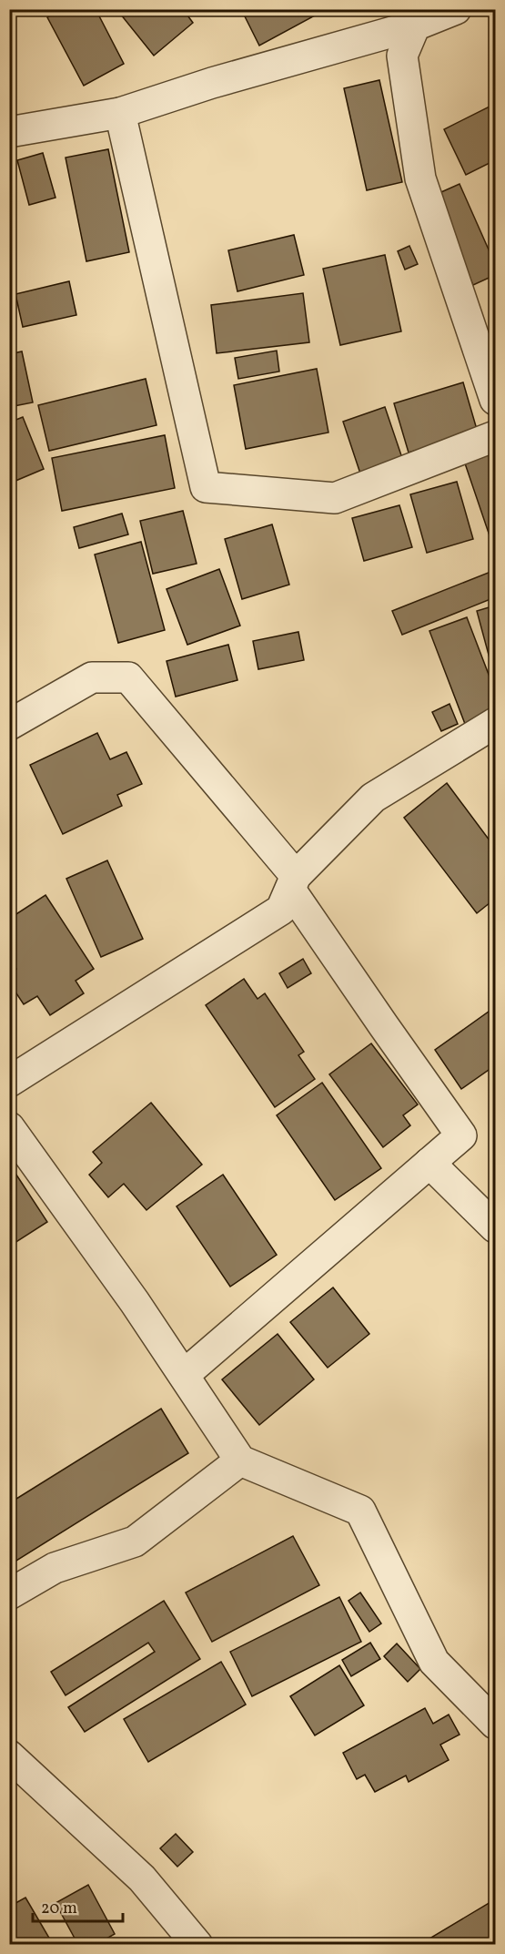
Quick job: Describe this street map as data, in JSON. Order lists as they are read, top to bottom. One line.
{"scale_bar":"20 m"}
